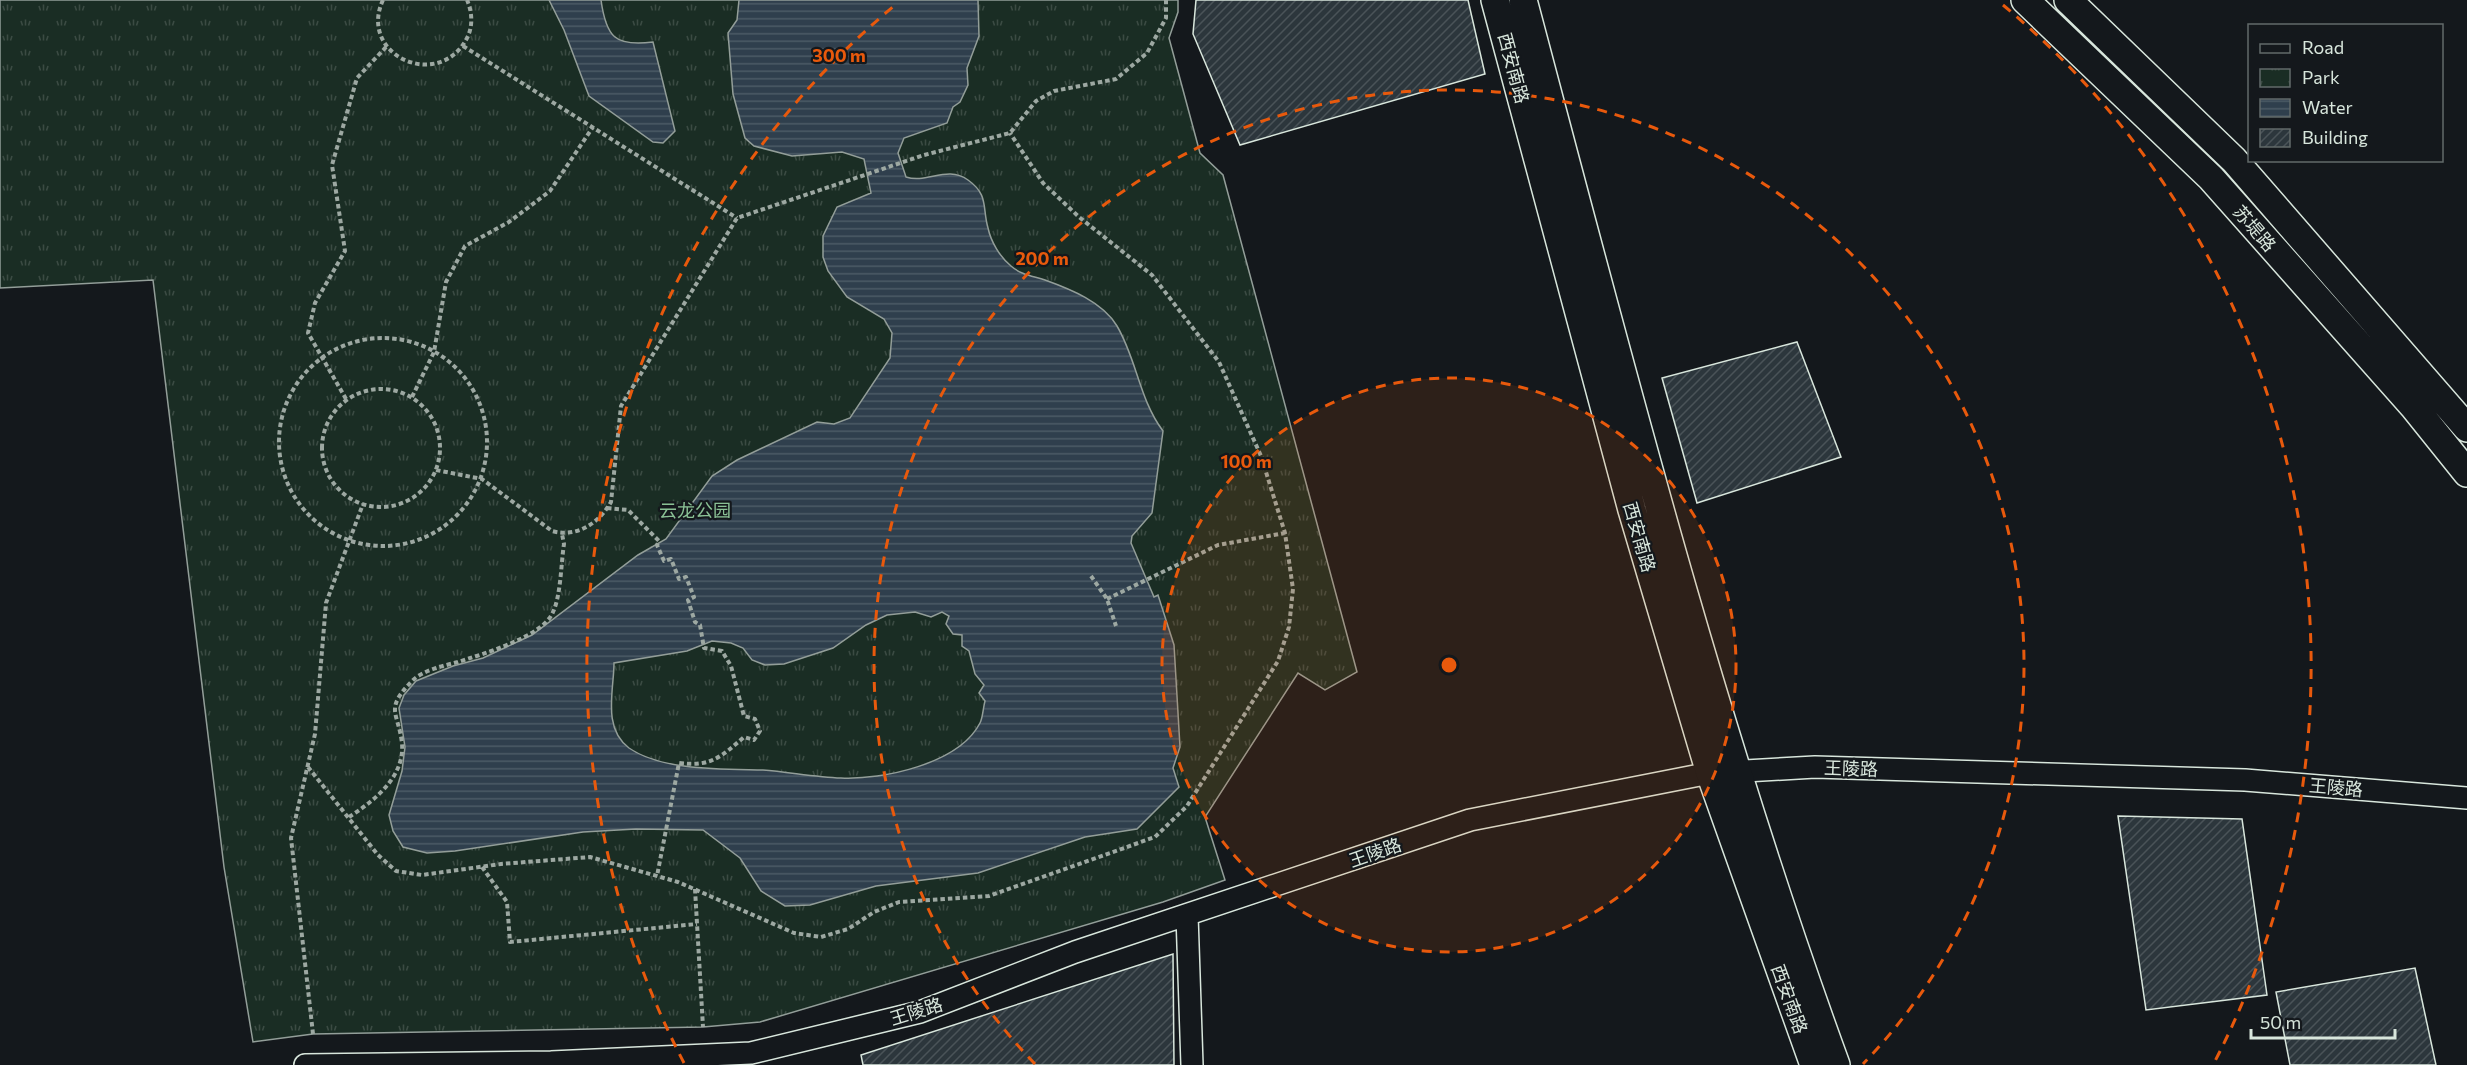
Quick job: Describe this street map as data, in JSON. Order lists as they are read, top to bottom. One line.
{"streets":{"main road":["西安南路","苏堤路"],"street":["王陵路"]},"crossings":[["西安南路","王陵路"]],"parks":["云龙公园"],"legend":["Road","Park","Water","Building"],"scale_bar":"50 m","rings":["300 m","200 m","100 m"]}
